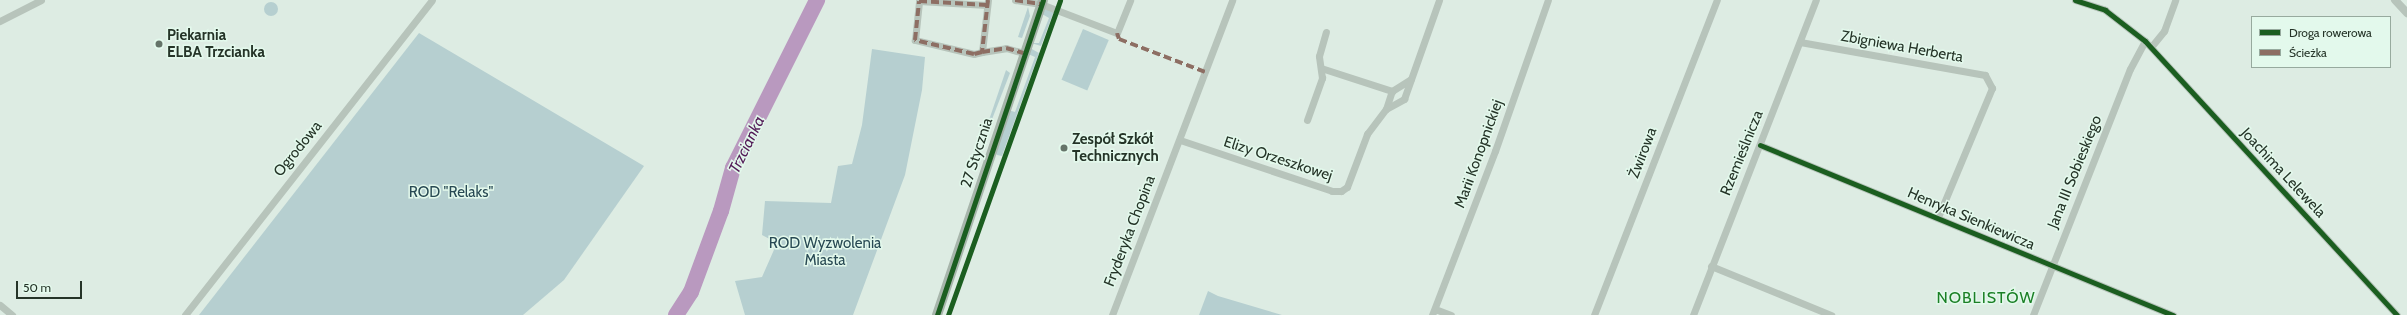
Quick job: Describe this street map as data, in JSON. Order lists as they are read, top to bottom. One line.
{"streets":{"main road":["27 Stycznia"],"street":["Zbigniewa Herberta","Ogrodowa","Żwirowa","Rzemieślnicza","Marii Konopnickiej","Elizy Orzeszkowej","Jana III Sobieskiego","Joachima Lelewela","Henryka Sienkiewicza","Fryderyka Chopina"]},"crossings":[["Zbigniewa Herberta","Rzemieślnicza"],["Zbigniewa Herberta","Henryka Sienkiewicza"],["Rzemieślnicza","Henryka Sienkiewicza"],["Elizy Orzeszkowej","Fryderyka Chopina"],["Jana III Sobieskiego","Henryka Sienkiewicza"]],"districts":["NOBLISTÓW"],"water":["Trzcianka"],"parks":["ROD \"Relaks\"","ROD Wyzwolenia Miasta"],"places":["Piekarnia ELBA Trzcianka","Zespół Szkół Technicznych"],"legend":["Droga rowerowa","Ścieżka"],"scale_bar":"50 m"}
